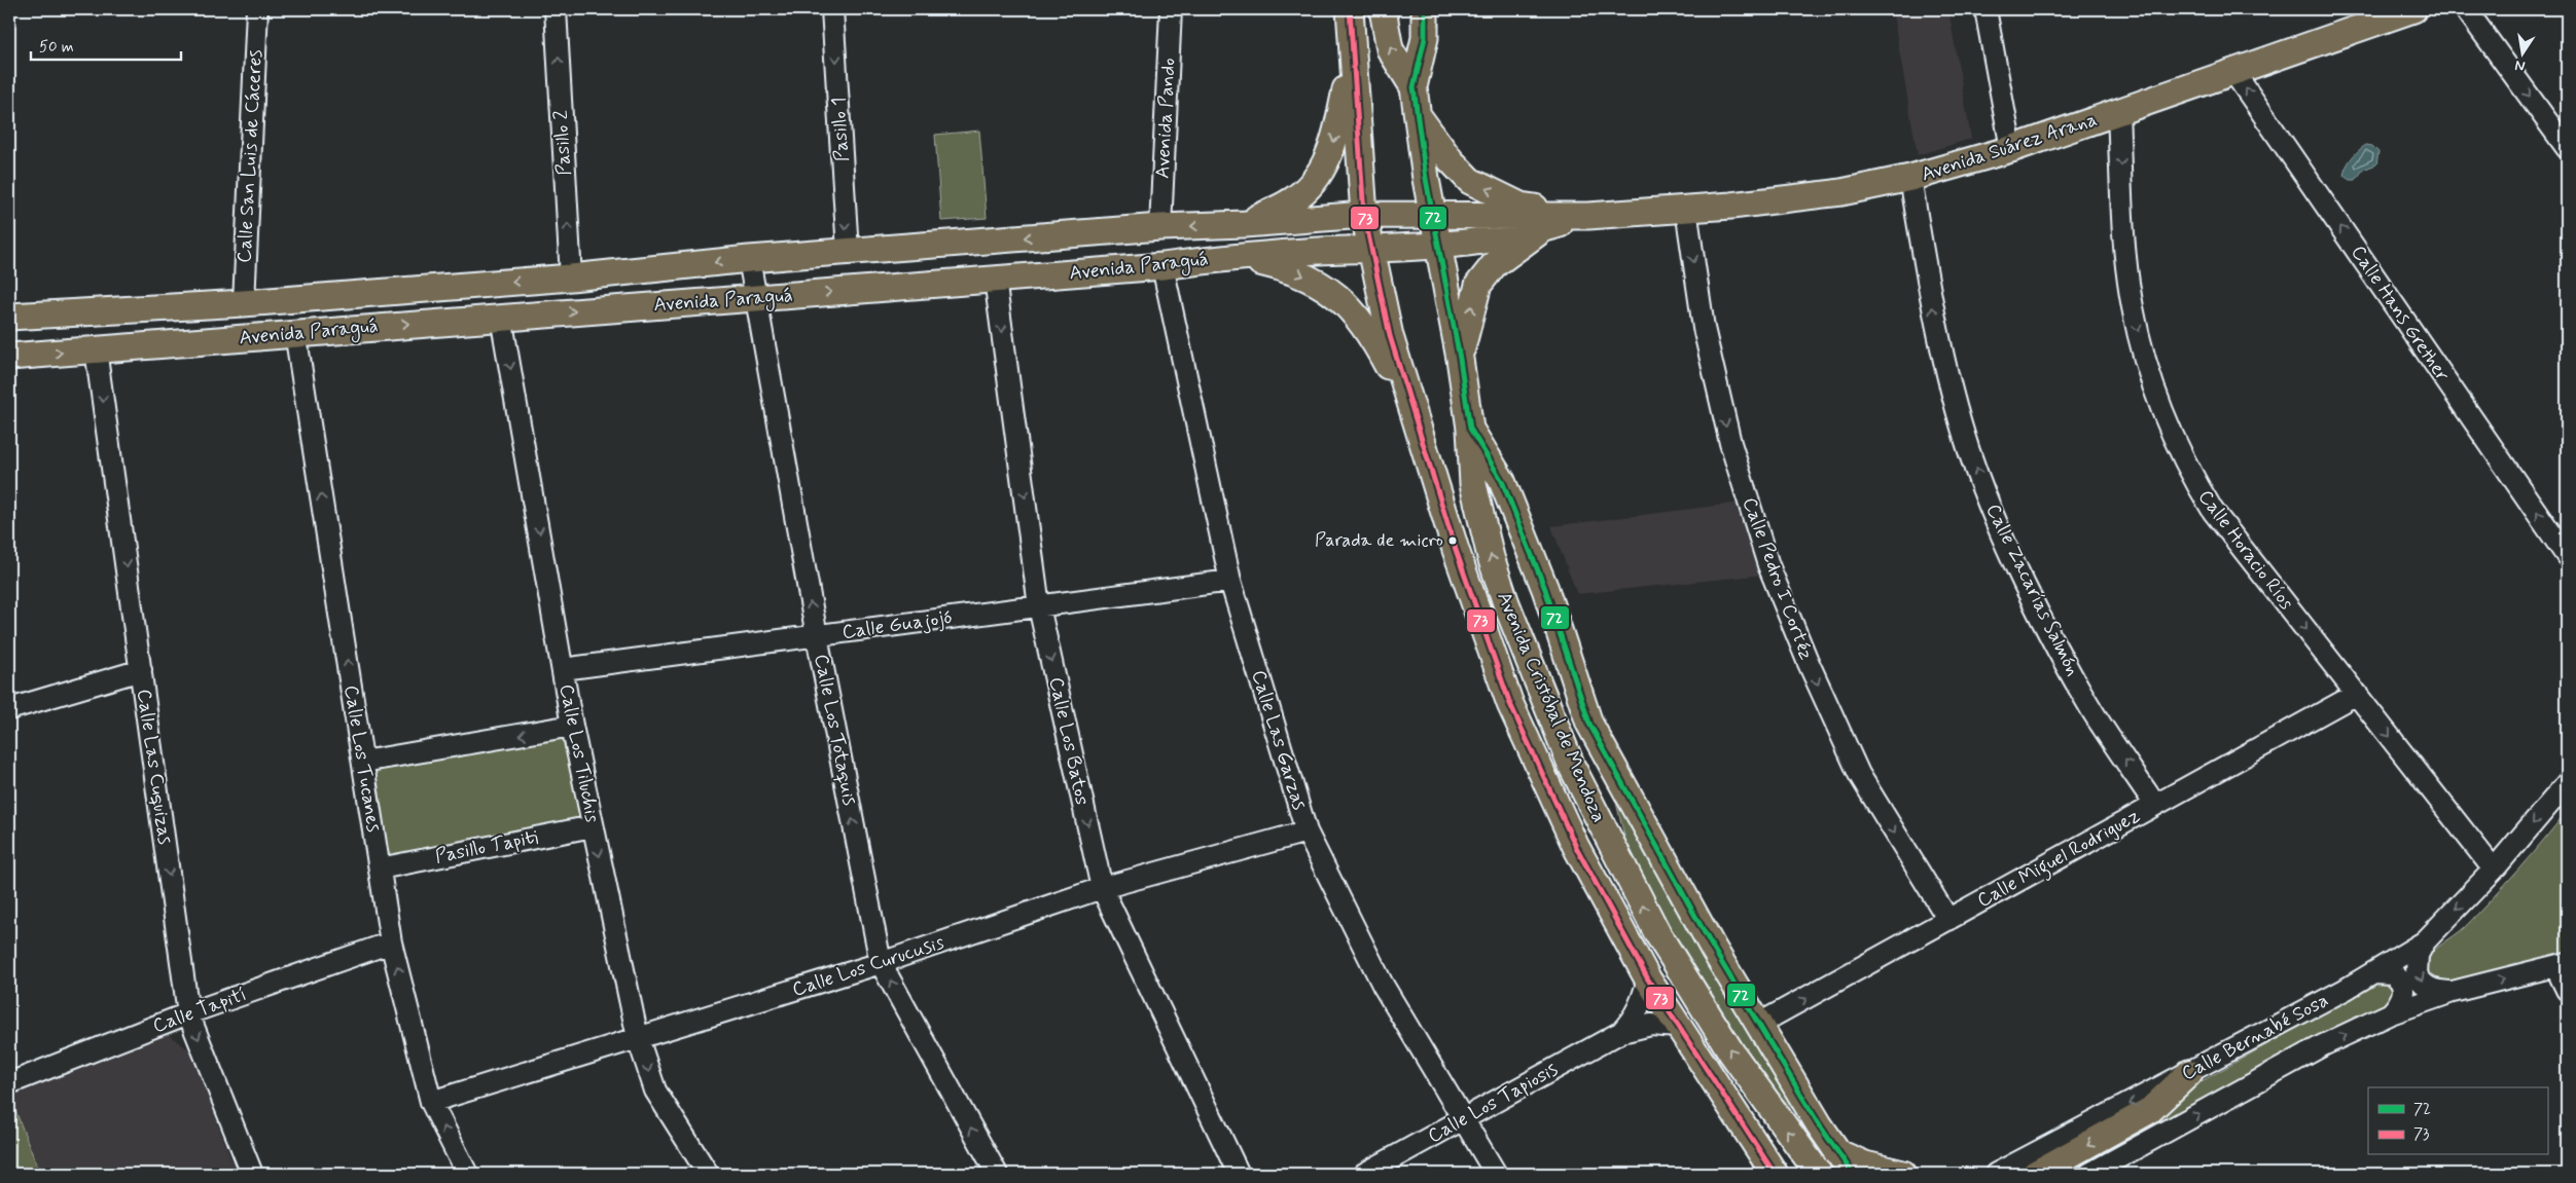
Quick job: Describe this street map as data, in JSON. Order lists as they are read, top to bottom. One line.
{"streets":{"main road":["Avenida Suárez Arana","Avenida Paraguá","Avenida Cristóbal de Mendoza"],"street":["Avenida Pando","Pasillo 1","Pasillo 2","Calle San Luis de Cáceres","Calle Hans Grether","Calle Horacio Ríos","Calle Pedro I Cortéz","Calle Zacarías Salmón","Calle Guajojó","Calle Los Totaquis","Calle Las Garzas","Calle Los Batos","Calle Los Tiluchis","Calle Los Tucanes","Calle Las Cuquizas","Pasillo Tapiti","Calle Miguel Rodriguez","Calle Los Curucusis","Calle Tapití","Calle Bernabé Sosa","Calle Los Tapiosis"]},"crossings":[["Avenida Pando","Avenida Paraguá"],["Pasillo 1","Avenida Paraguá"],["Pasillo 2","Avenida Paraguá"],["Avenida Suárez Arana","Avenida Paraguá"],["Avenida Suárez Arana","Calle Hans Grether"],["Avenida Suárez Arana","Calle Horacio Ríos"],["Avenida Suárez Arana","Calle Pedro I Cortéz"],["Avenida Suárez Arana","Calle Zacarías Salmón"],["Avenida Suárez Arana","Avenida Cristóbal de Mendoza"],["Calle San Luis de Cáceres","Avenida Paraguá"],["Avenida Paraguá","Avenida Cristóbal de Mendoza"],["Avenida Paraguá","Calle Los Totaquis"],["Avenida Paraguá","Calle Las Garzas"],["Avenida Paraguá","Calle Los Batos"],["Avenida Paraguá","Calle Los Tiluchis"],["Avenida Paraguá","Calle Los Tucanes"],["Avenida Paraguá","Calle Las Cuquizas"],["Calle Horacio Ríos","Calle Miguel Rodriguez"],["Calle Horacio Ríos","Calle Bernabé Sosa"],["Calle Pedro I Cortéz","Calle Miguel Rodriguez"],["Calle Zacarías Salmón","Calle Miguel Rodriguez"],["Calle Guajojó","Calle Los Totaquis"],["Calle Guajojó","Calle Las Garzas"],["Calle Guajojó","Calle Los Batos"],["Calle Guajojó","Calle Los Tiluchis"],["Avenida Cristóbal de Mendoza","Calle Miguel Rodriguez"],["Avenida Cristóbal de Mendoza","Calle Los Tapiosis"],["Calle Los Totaquis","Calle Los Curucusis"],["Calle Las Garzas","Calle Los Curucusis"],["Calle Las Garzas","Calle Los Tapiosis"],["Calle Los Batos","Calle Los Curucusis"],["Calle Los Tiluchis","Pasillo Tapiti"],["Calle Los Tiluchis","Calle Los Curucusis"],["Calle Los Tucanes","Pasillo Tapiti"],["Calle Los Tucanes","Calle Los Curucusis"],["Calle Los Tucanes","Calle Tapití"],["Calle Las Cuquizas","Calle Tapití"]],"one_way":["Pasillo 1","Pasillo 2","Calle Hans Grether","Calle Horacio Ríos","Calle Pedro I Cortéz","Calle Zacarías Salmón","Calle Los Totaquis","Calle Los Batos","Calle Los Tiluchis","Calle Los Tucanes","Calle Las Cuquizas"],"places":["Parada de micro"],"lines":["transit line 72","transit line 73"],"legend":["72","73"],"scale_bar":"50 m","north":"bottom"}
